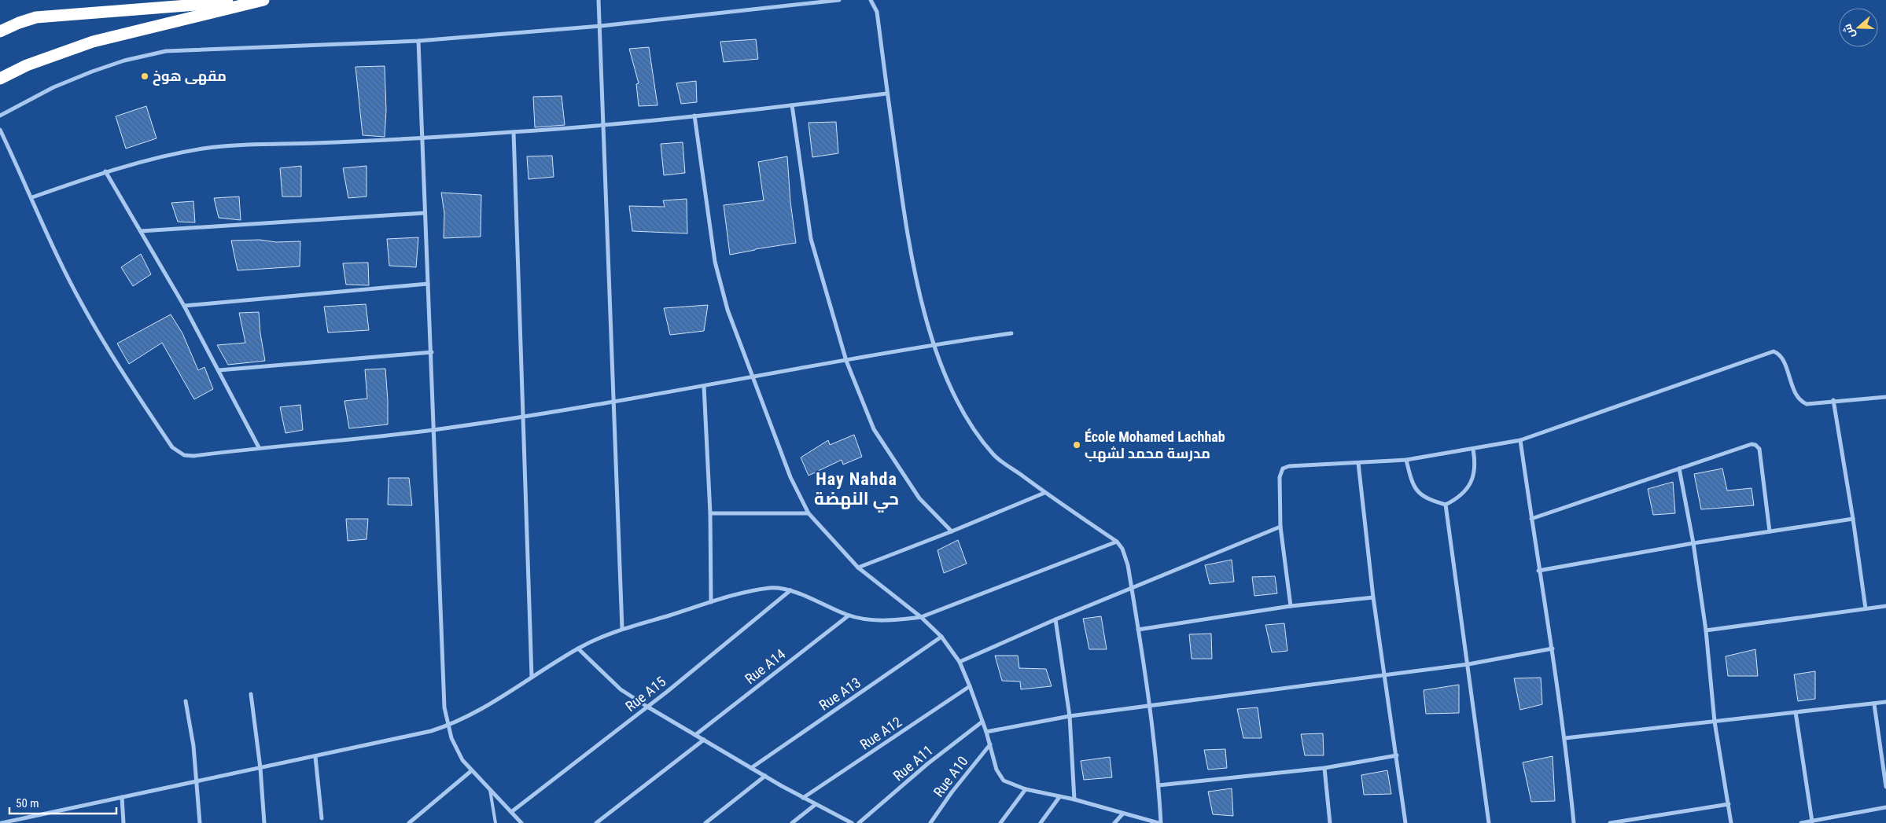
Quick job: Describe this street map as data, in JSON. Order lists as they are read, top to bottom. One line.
{"streets":{"street":["Rue A14","Rue A15","Rue A13","Rue A12","Rue A11","Rue A10"]},"districts":["Hay Nahda حي النهضة"],"places":["مقهى هوخ","École Mohamed Lachhab مدرسة محمد لشهب"],"scale_bar":"50 m","north":"left"}
